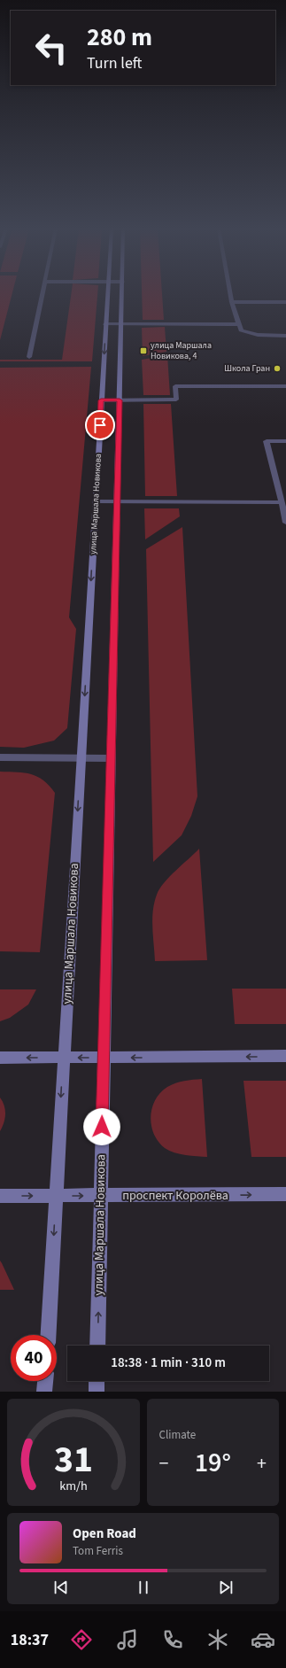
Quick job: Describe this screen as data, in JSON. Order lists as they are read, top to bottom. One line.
{"streets":{"street":["улица Маршала Новикова","проспект Королёва"]},"crossings":[["улица Маршала Новикова","проспект Королёва"]],"one_way":["проспект Королёва"],"places":{"transit":["улица Маршала Новикова, 4"],"other":["Школа Гран"]},"page":{"turn":["280 m","Turn left"],"limit":"40","trip":"18:38 · 1 min · 310 m","tile":"Climate","heat":["−","19°","+"],"song":["Open Road","Tom Ferris"],"tabs":"18:37","gauge":["31","km/h"]}}
